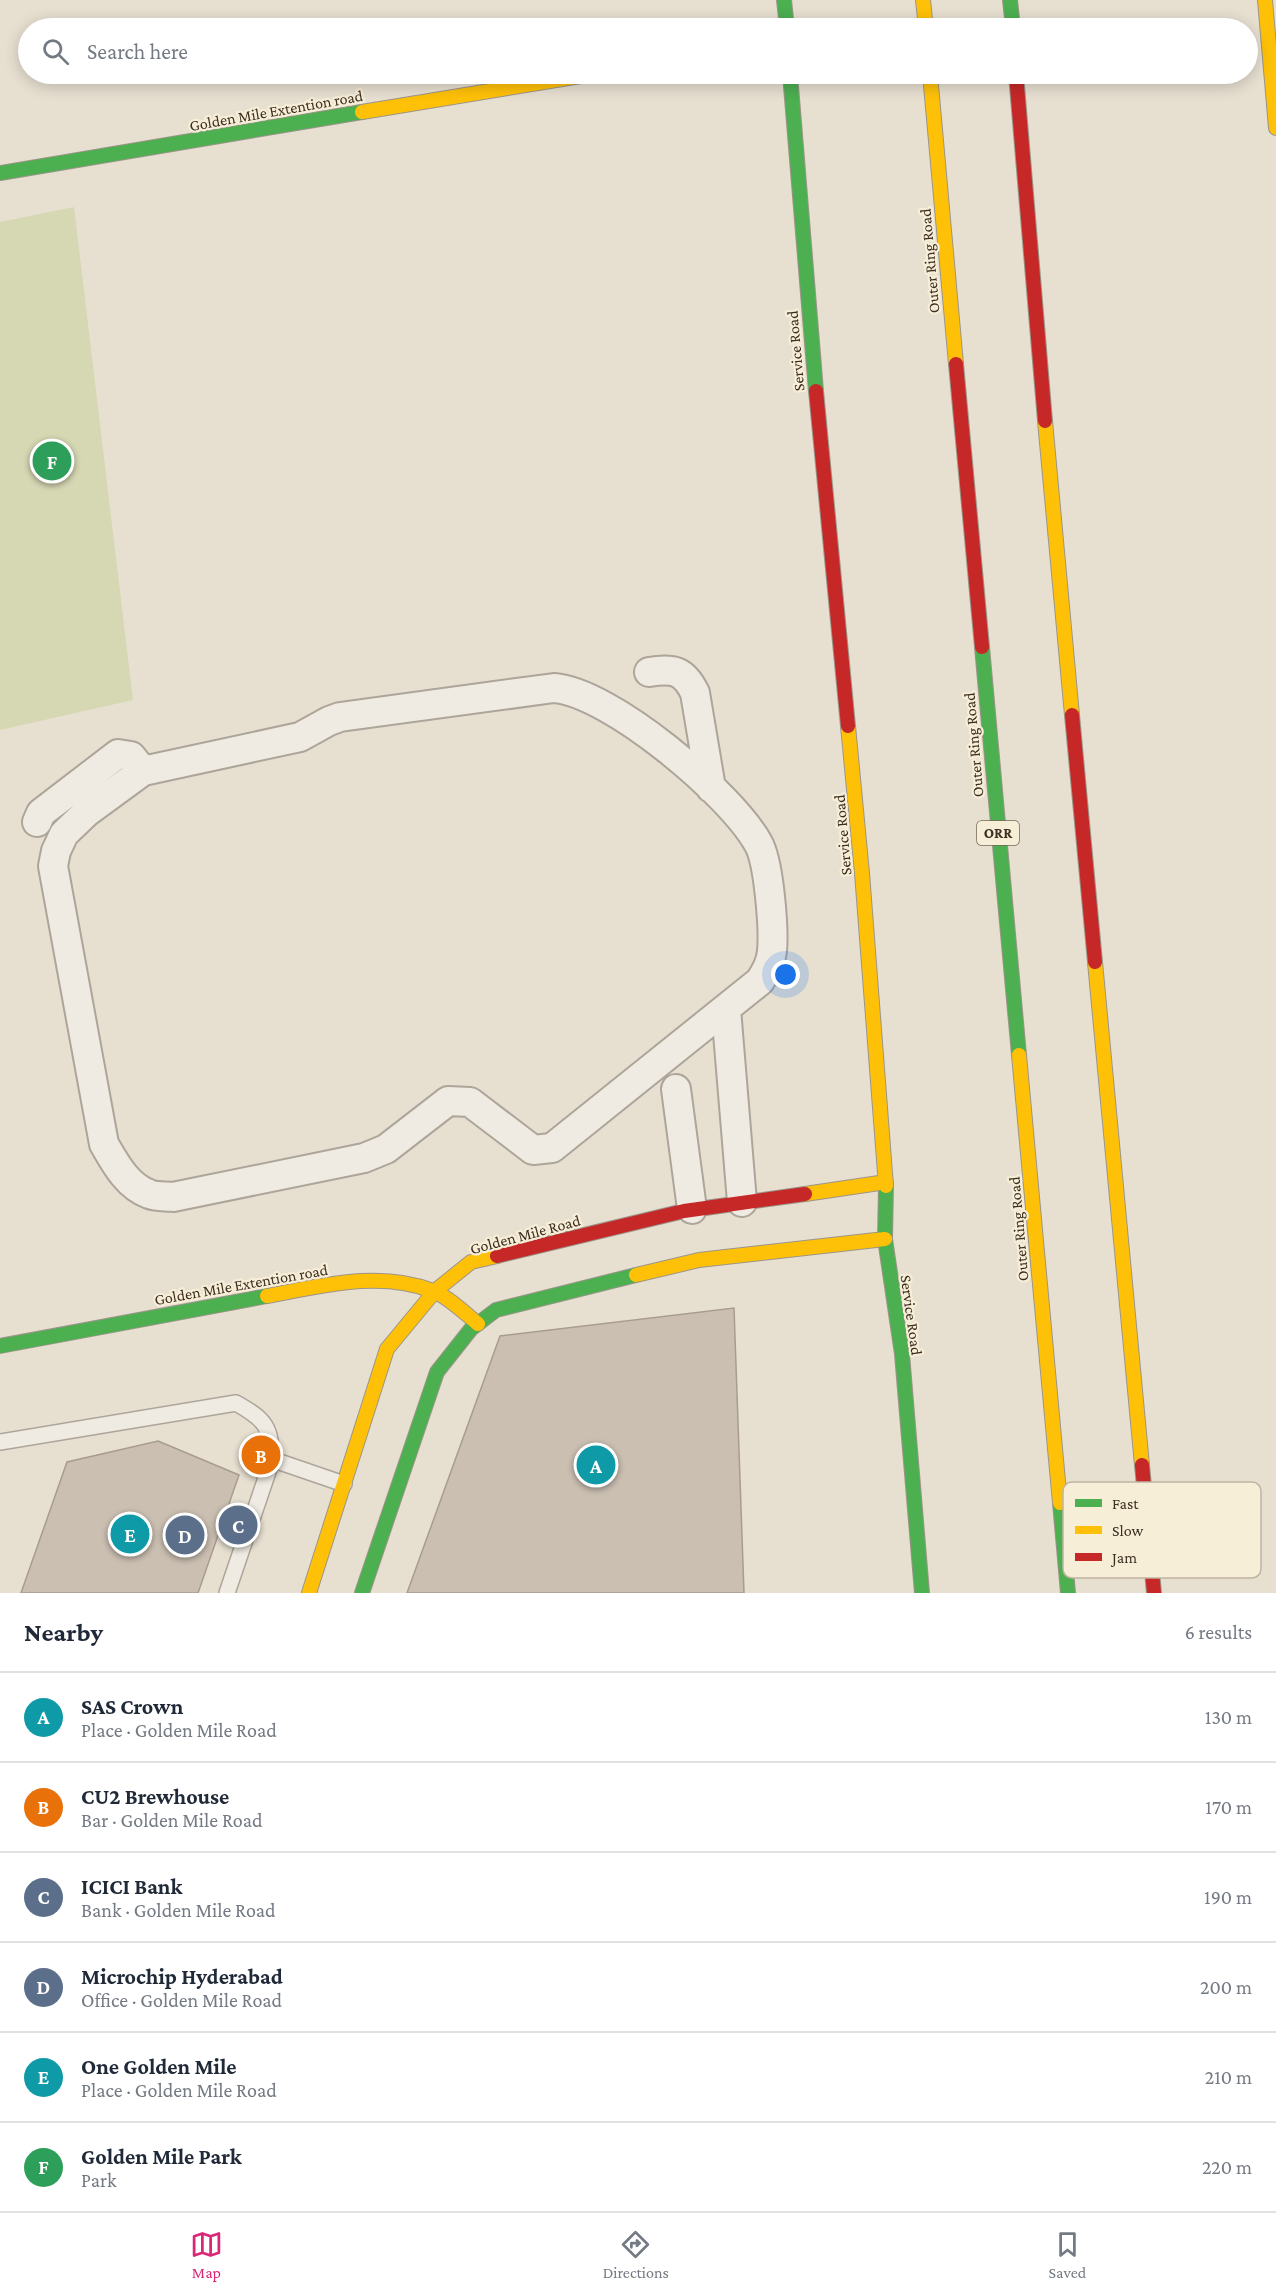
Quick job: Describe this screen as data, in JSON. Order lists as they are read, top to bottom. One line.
{"streets":{"main road":["Golden Mile Extention road","Outer Ring Road","Service Road","ORR","Golden Mile Road"]},"crossings":[["Golden Mile Extention road","Golden Mile Road"],["Service Road","Golden Mile Road"]],"legend":["Fast","Slow","Jam"],"page":{"search":"Search here","pins":["F","B","A","C","E","D"],"heading":["Nearby","6 results"],"list":[{"mark":"A","name":"SAS Crown","note":"Place · Golden Mile Road","value":"130 m"},{"mark":"B","name":"CU2 Brewhouse","note":"Bar · Golden Mile Road","value":"170 m"},{"mark":"C","name":"ICICI Bank","note":"Bank · Golden Mile Road","value":"190 m"},{"mark":"D","name":"Microchip Hyderabad","note":"Office · Golden Mile Road","value":"200 m"},{"mark":"E","name":"One Golden Mile","note":"Place · Golden Mile Road","value":"210 m"},{"mark":"F","name":"Golden Mile Park","note":"Park","value":"220 m"}],"nav":["Map","Directions","Saved"]}}
